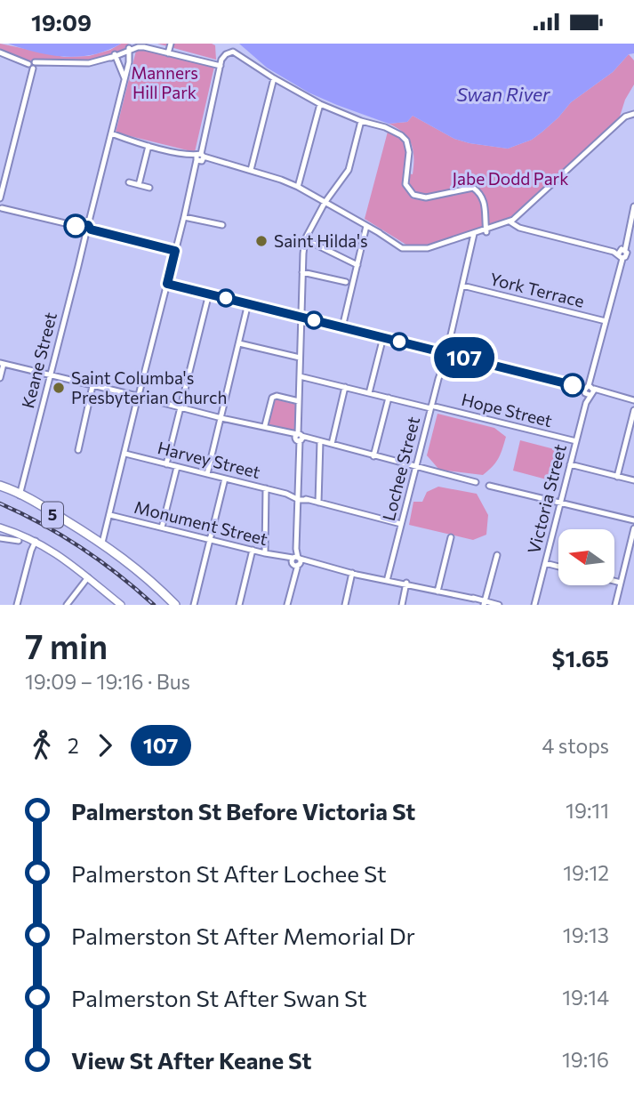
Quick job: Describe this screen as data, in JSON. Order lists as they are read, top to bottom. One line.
{"streets":{"highway":["5"],"street":["York Terrace","Keane Street","Hope Street","Harvey Street","Lochee Street","Victoria Street","Monument Street"]},"crossings":[["York Terrace","Lochee Street"],["York Terrace","Victoria Street"],["Keane Street","5"],["Hope Street","Lochee Street"],["Hope Street","Victoria Street"],["Harvey Street","Lochee Street"],["Lochee Street","Monument Street"]],"water":["Swan River"],"parks":["Manners Hill Park","Jabe Dodd Park"],"places":["Saint Hilda's","Saint Columba's Presbyterian Church"],"lines":["bus line 107"],"north":"left","page":{"status":"19:09","on_map":"107","heading":["7 min","19:09 – 19:16 · Bus","$1.65"],"legs":["2","107","4 stops"],"list":[{"name":"Palmerston St Before Victoria St","value":"19:11"},{"name":"Palmerston St After Lochee St","value":"19:12"},{"name":"Palmerston St After Memorial Dr","value":"19:13"},{"name":"Palmerston St After Swan St","value":"19:14"},{"name":"View St After Keane St","value":"19:16"}]}}
